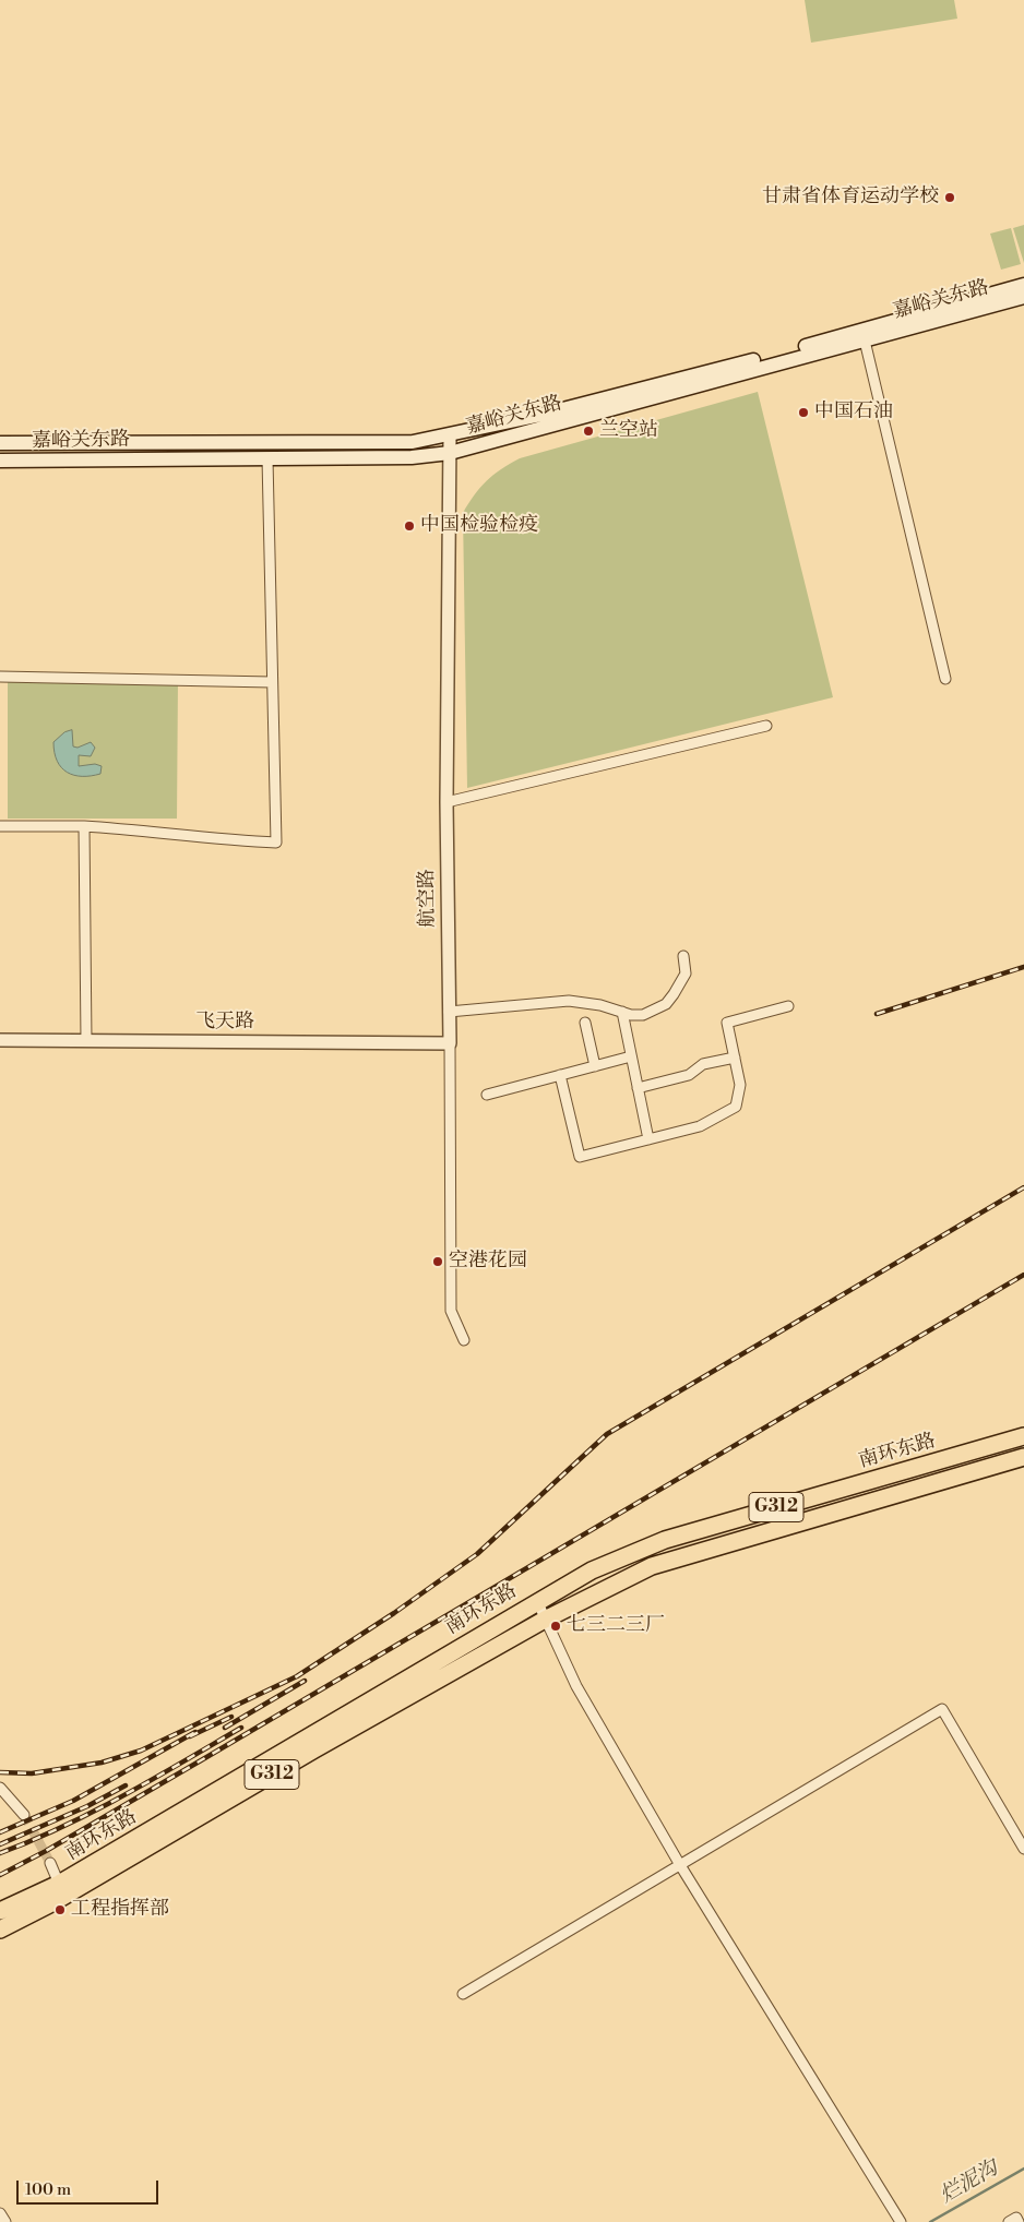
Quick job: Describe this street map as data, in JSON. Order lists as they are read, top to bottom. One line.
{"streets":{"highway":["南环东路","G312"],"main road":["嘉峪关东路"],"street":["航空路","飞天路"]},"crossings":[["嘉峪关东路","航空路"],["航空路","飞天路"]],"water":["烂泥沟"],"places":["甘肃省体育运动学校","中国石油","兰空站","中国检验检疫","空港花园","七三二三厂","工程指挥部"],"scale_bar":"100 m"}
